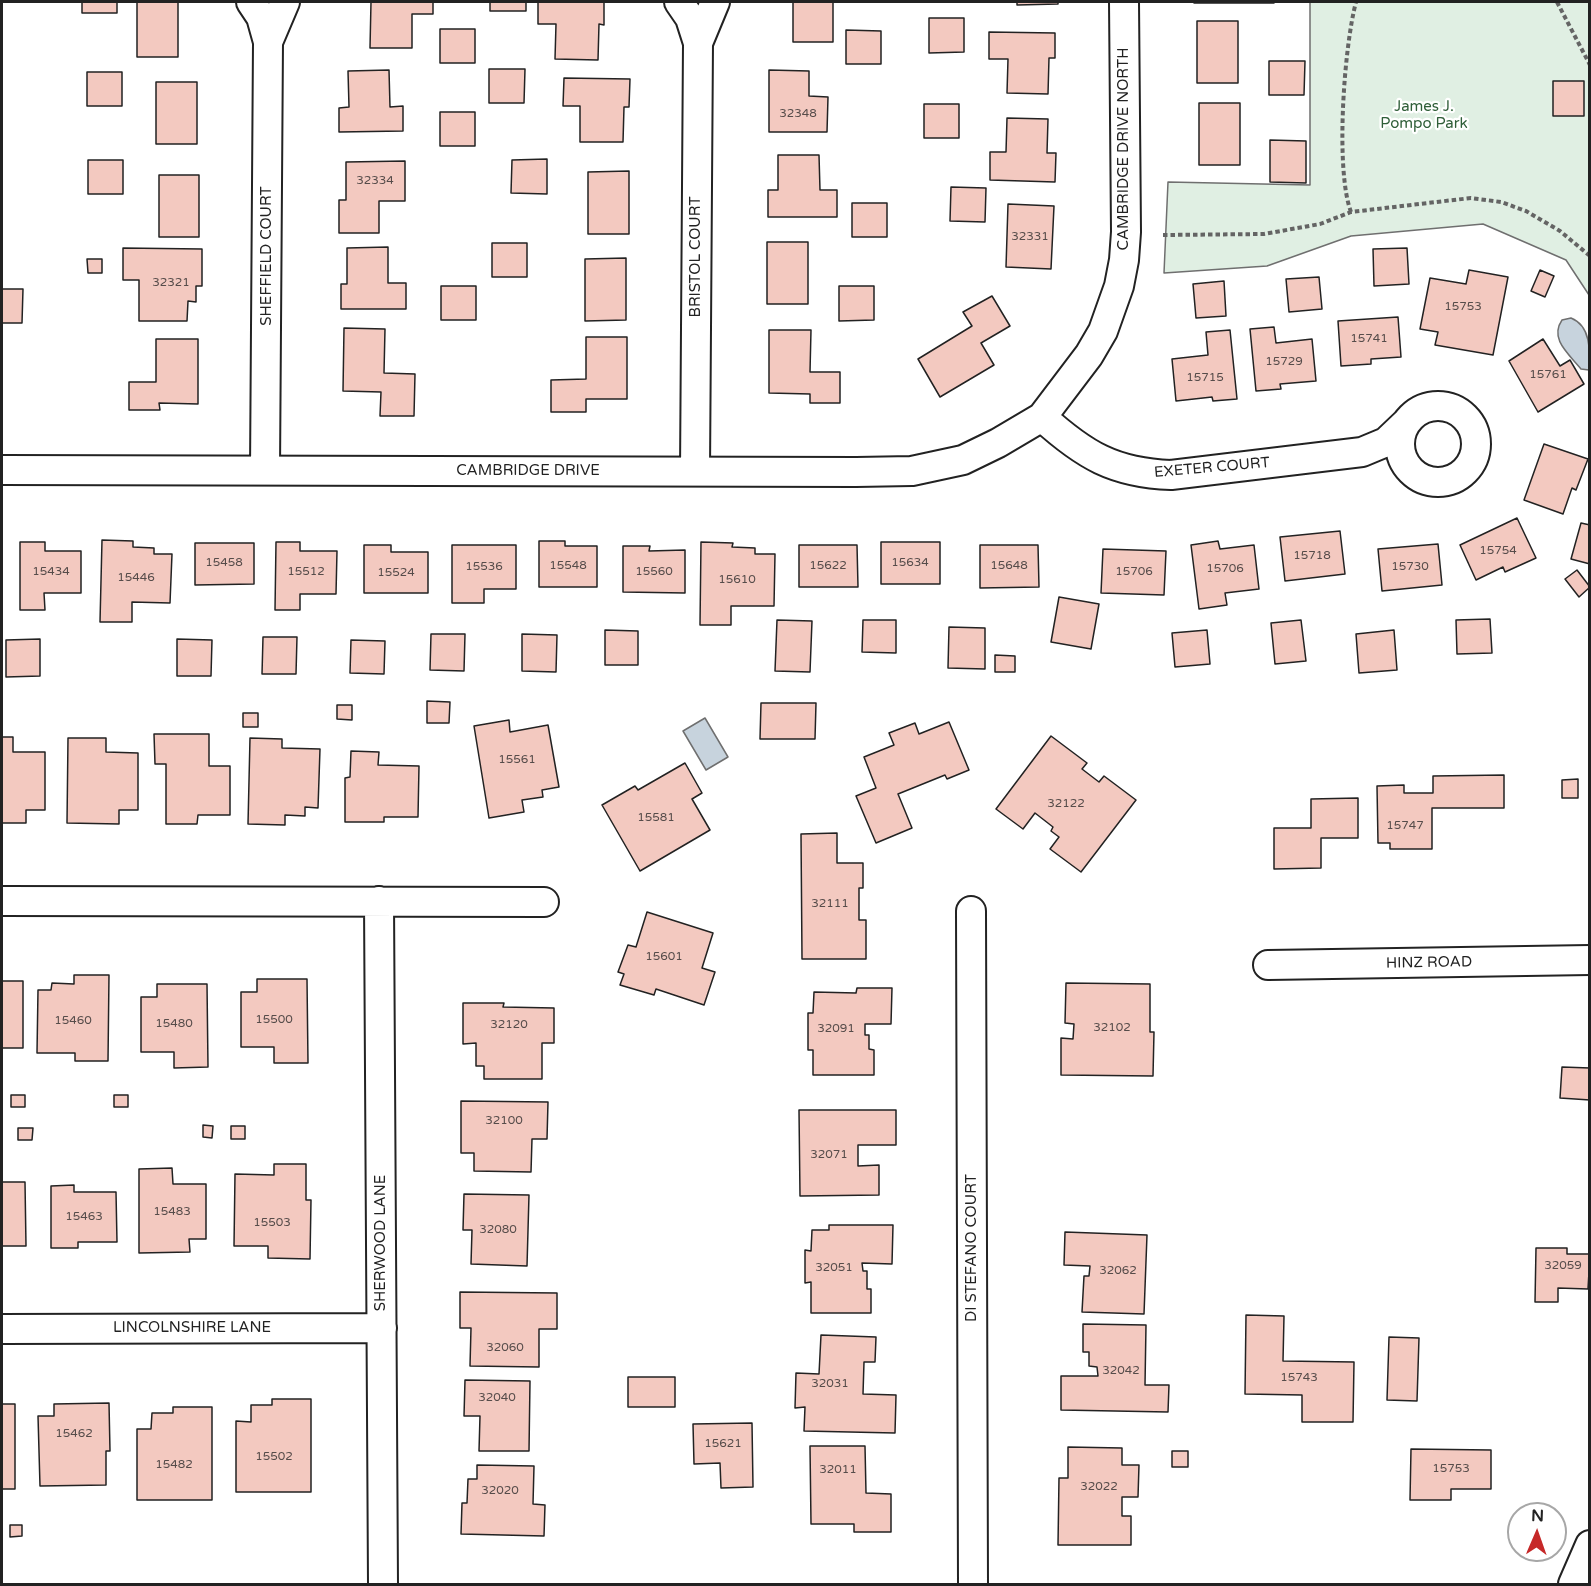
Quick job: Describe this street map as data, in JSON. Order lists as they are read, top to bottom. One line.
{"streets":{"street":["CAMBRIDGE DRIVE NORTH","SHEFFIELD COURT","BRISTOL COURT","EXETER COURT","CAMBRIDGE DRIVE","HINZ ROAD","SHERWOOD LANE","DI STEFANO COURT","LINCOLNSHIRE LANE"]},"crossings":[["CAMBRIDGE DRIVE NORTH","EXETER COURT"],["CAMBRIDGE DRIVE NORTH","CAMBRIDGE DRIVE"],["SHEFFIELD COURT","CAMBRIDGE DRIVE"],["BRISTOL COURT","CAMBRIDGE DRIVE"],["EXETER COURT","CAMBRIDGE DRIVE"],["SHERWOOD LANE","LINCOLNSHIRE LANE"]],"parks":["James J. Pompo Park"],"house_numbers":["32348","32334","32331","32321","15753","15741","15729","15761","15715","15754","15718","15458","15634","15548","15622","15648","15536","15730","15706","15434","15512","15560","15706","15524","15446","15610","15561","32122","15581","15747","32111","15601","15500","15460","15480","32120","32102","32091","32100","32071","15483","15463","15503","32080","32059","32051","32062","32060","32042","15743","32031","32040","15462","15621","15502","15482","15753","32011","32022","32020"],"north":"top"}
